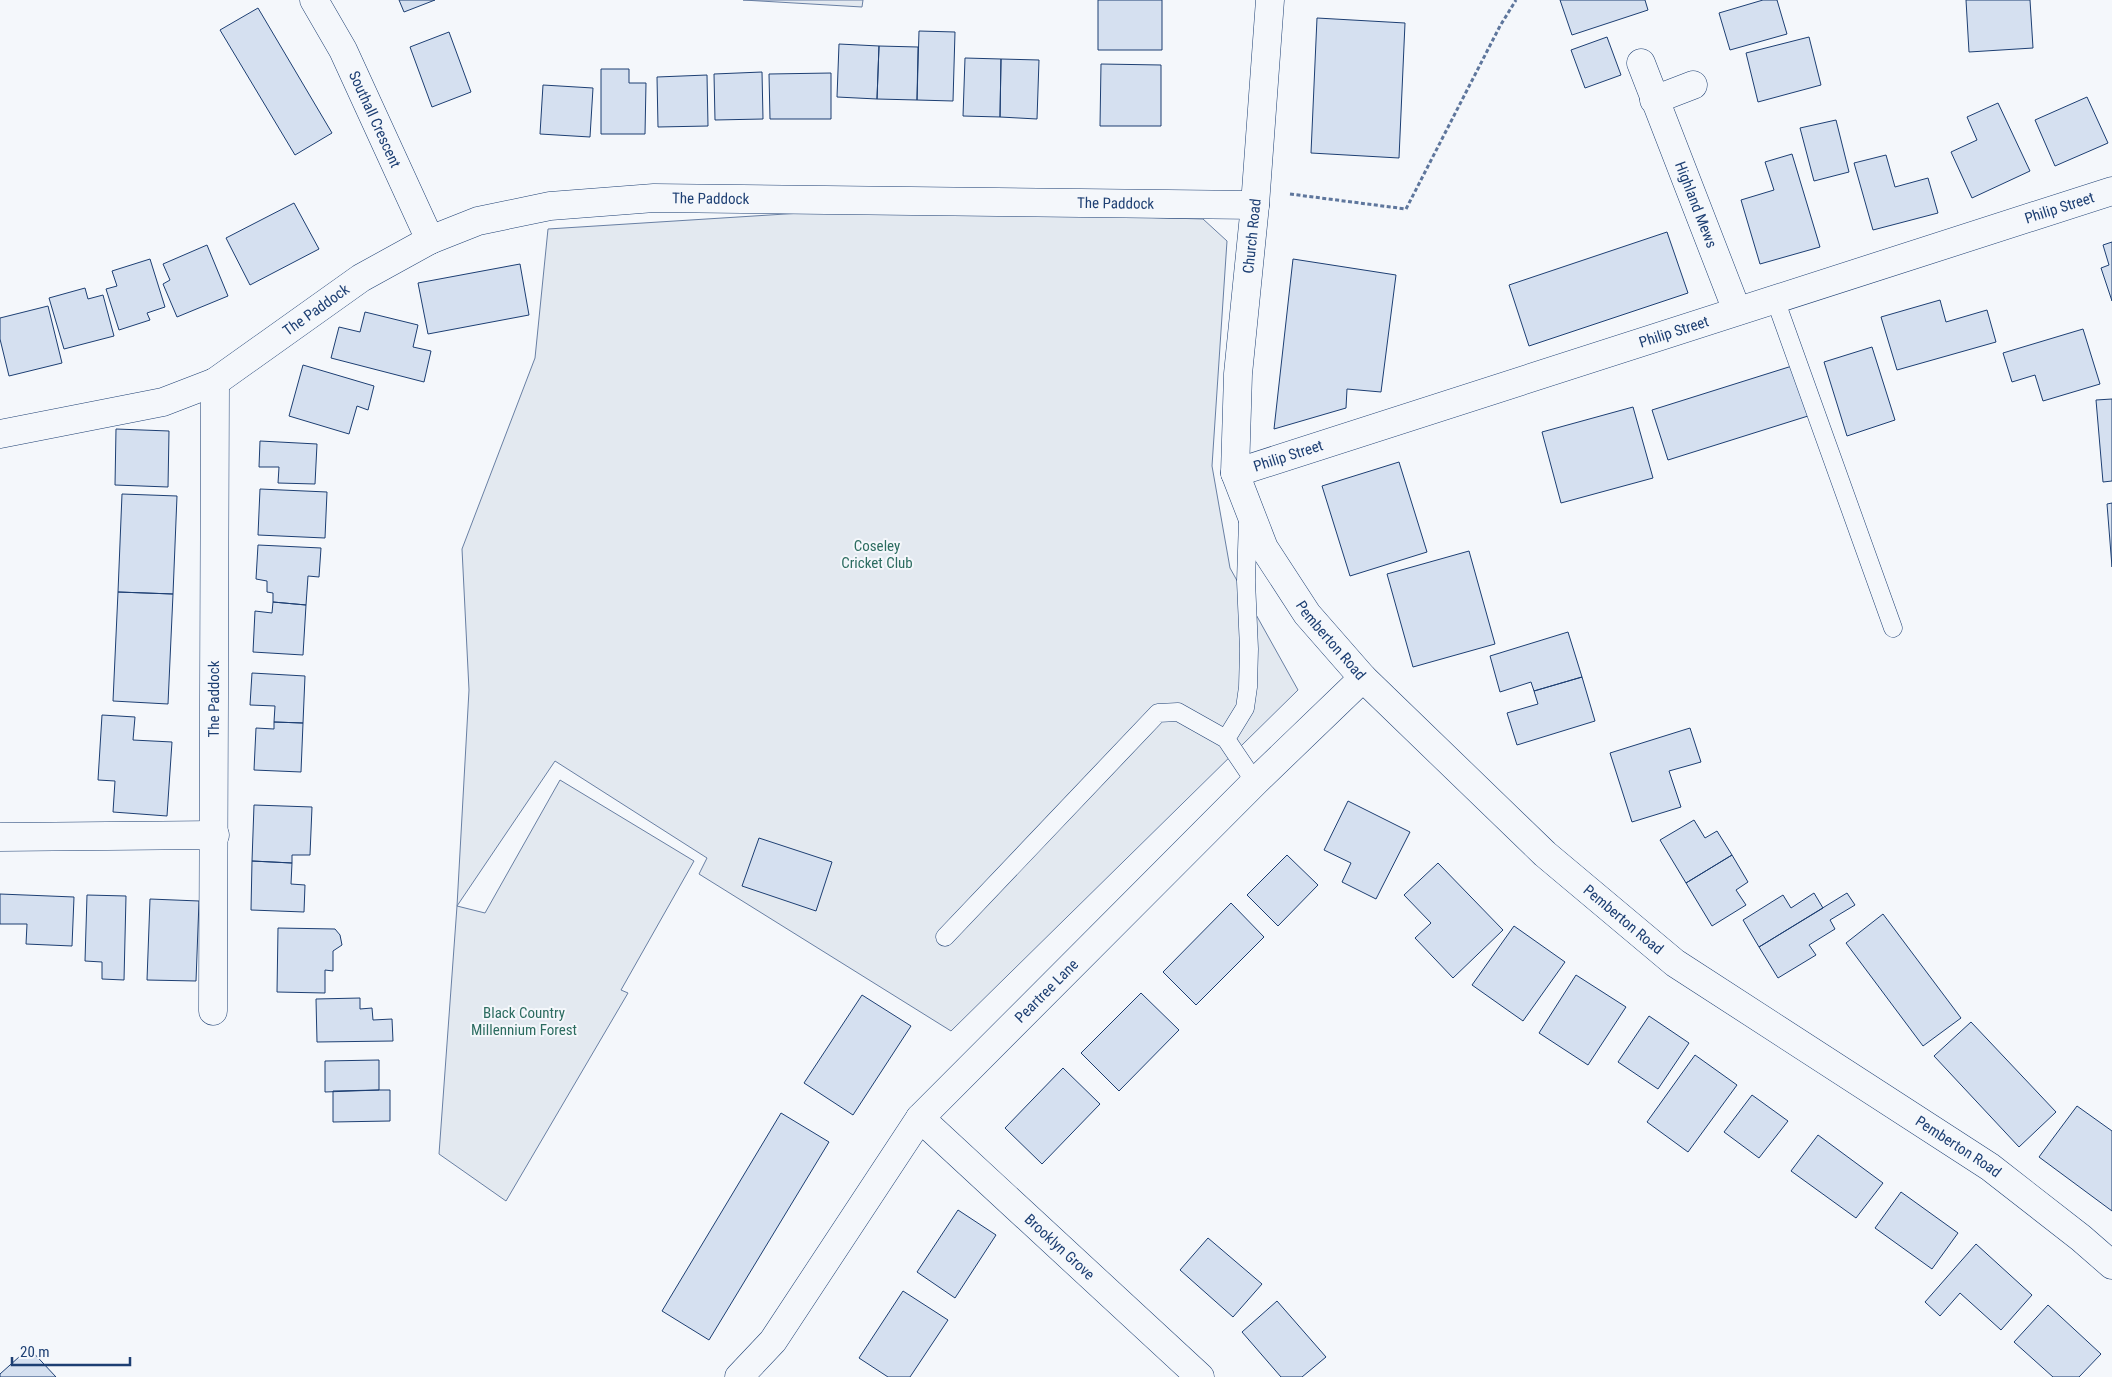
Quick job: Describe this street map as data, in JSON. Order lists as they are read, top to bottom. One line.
{"streets":{"street":["Southall Crescent","The Paddock","Highland Mews","Philip Street","Church Road","Pemberton Road","Peartree Lane","Brooklyn Grove"]},"crossings":[["Southall Crescent","The Paddock"],["The Paddock","Church Road"],["Highland Mews","Philip Street"],["Philip Street","Church Road"],["Philip Street","Pemberton Road"],["Church Road","Pemberton Road"],["Pemberton Road","Peartree Lane"],["Peartree Lane","Brooklyn Grove"]],"parks":["Coseley Cricket Club","Black Country Millennium Forest"],"scale_bar":"20 m"}
